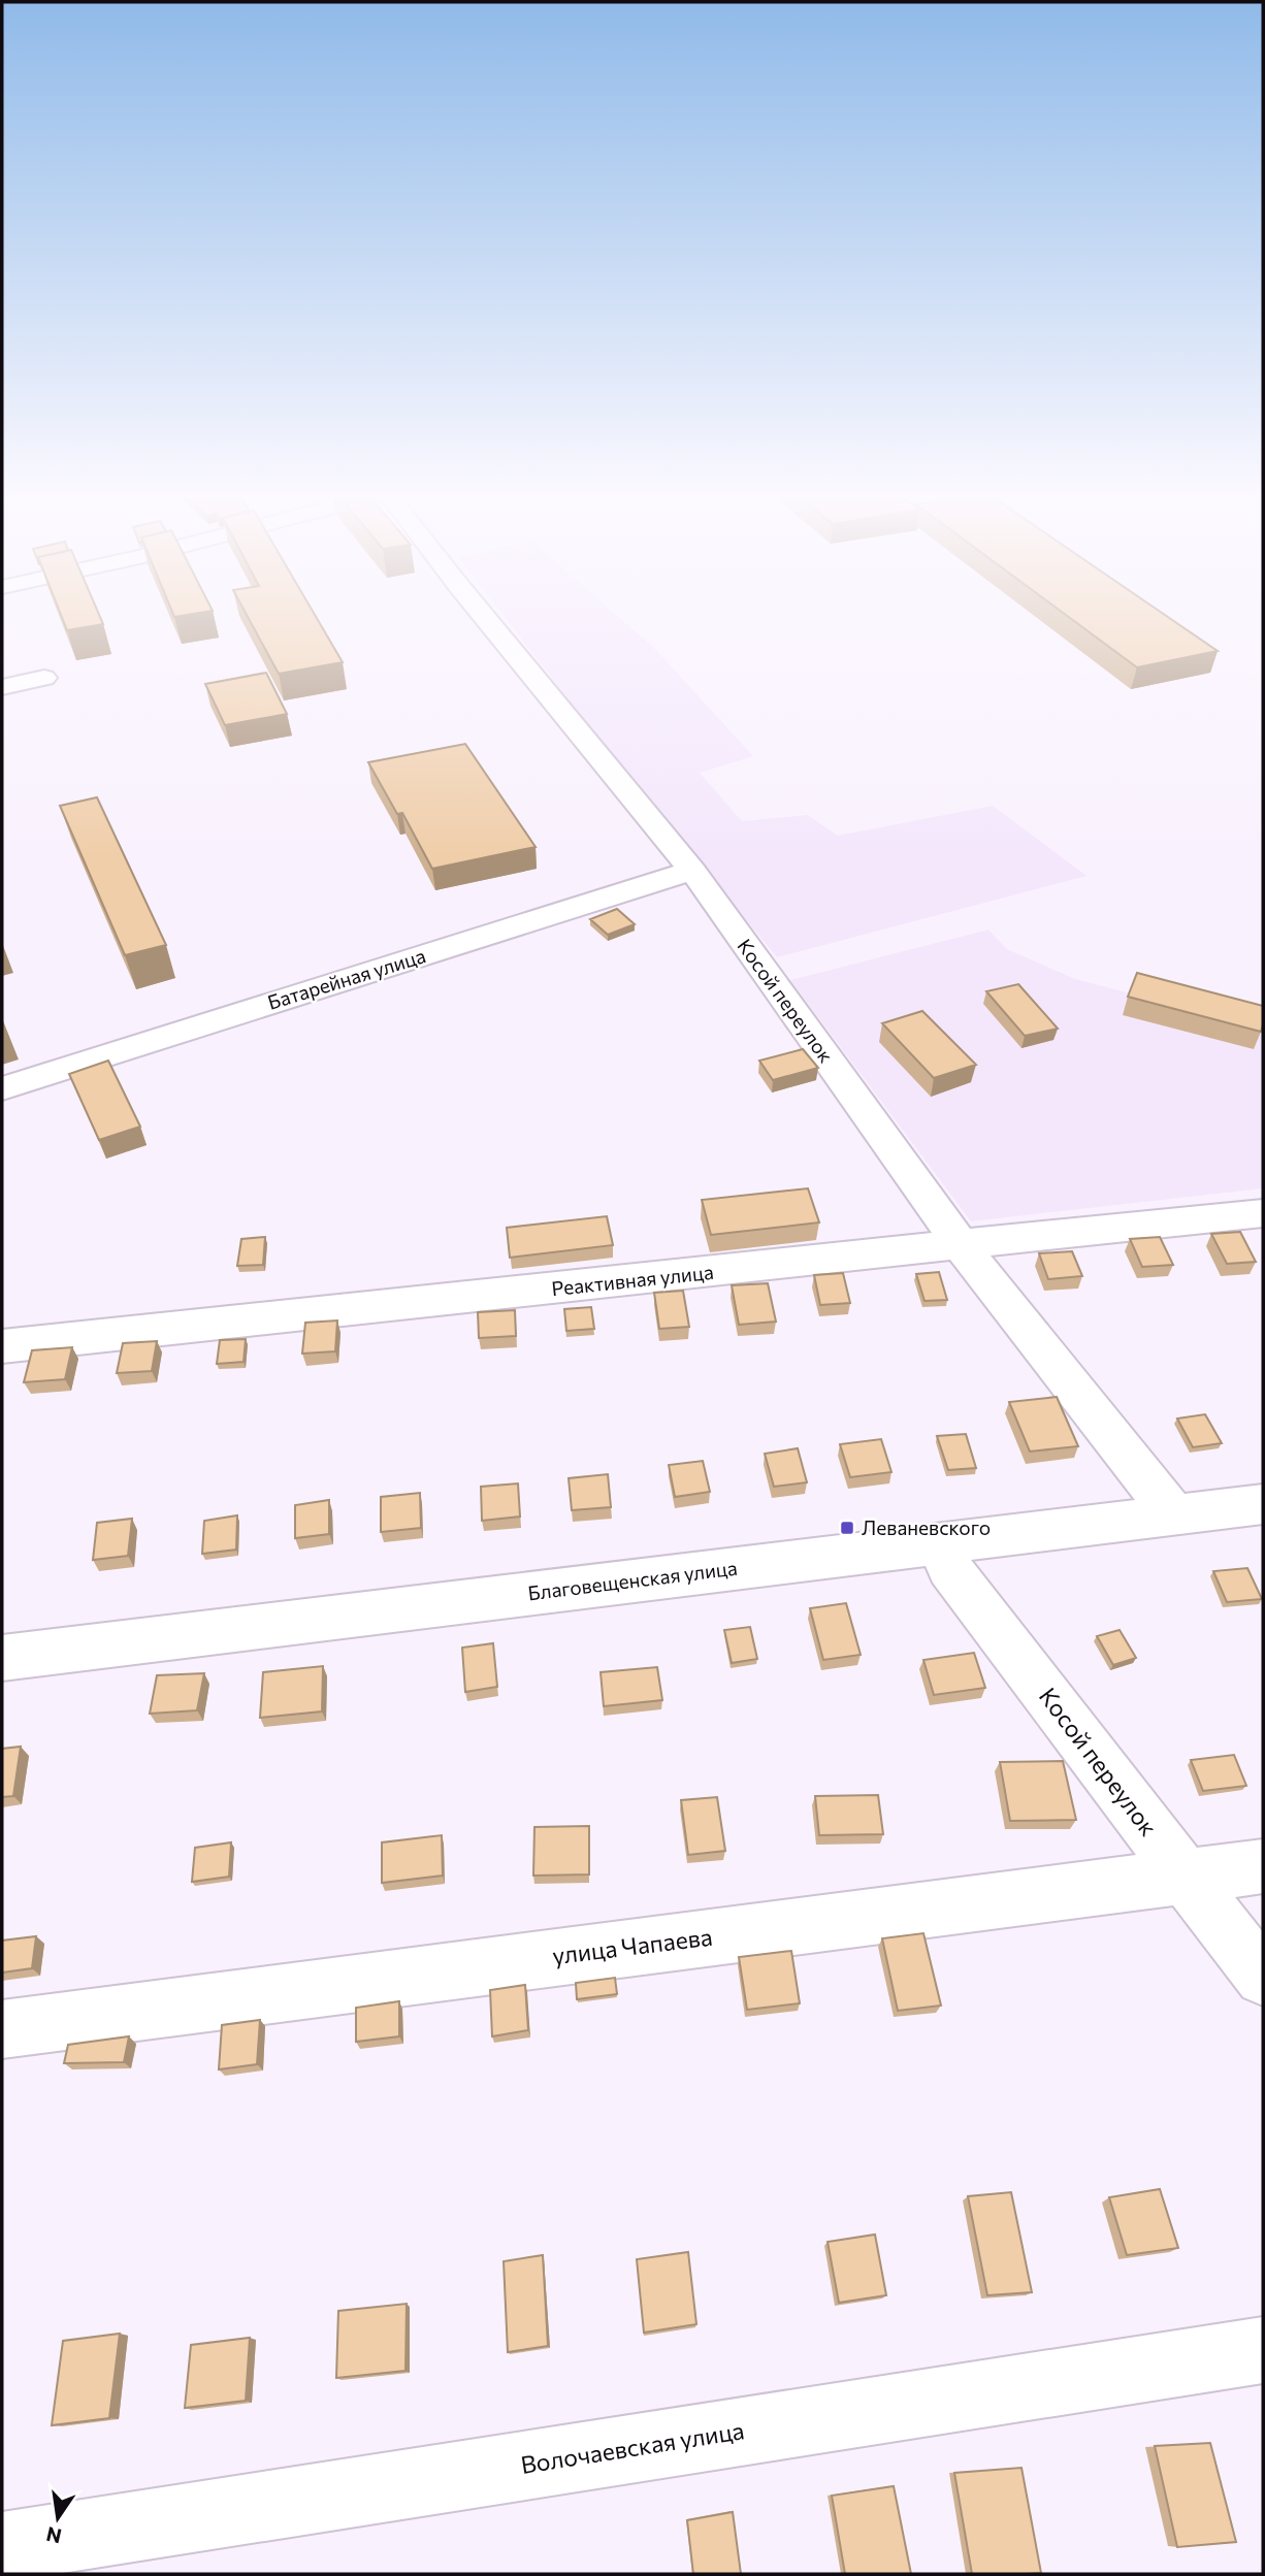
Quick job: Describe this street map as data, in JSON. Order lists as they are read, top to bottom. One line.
{"streets":{"street":["Батарейная улица","Косой переулок","Реактивная улица","Благовещенская улица","улица Чапаева","Волочаевская улица"]},"crossings":[["Батарейная улица","Косой переулок"],["Косой переулок","Реактивная улица"],["Косой переулок","Благовещенская улица"],["Косой переулок","улица Чапаева"]],"places":{"transit":["Леваневского"]},"north":"bottom"}
